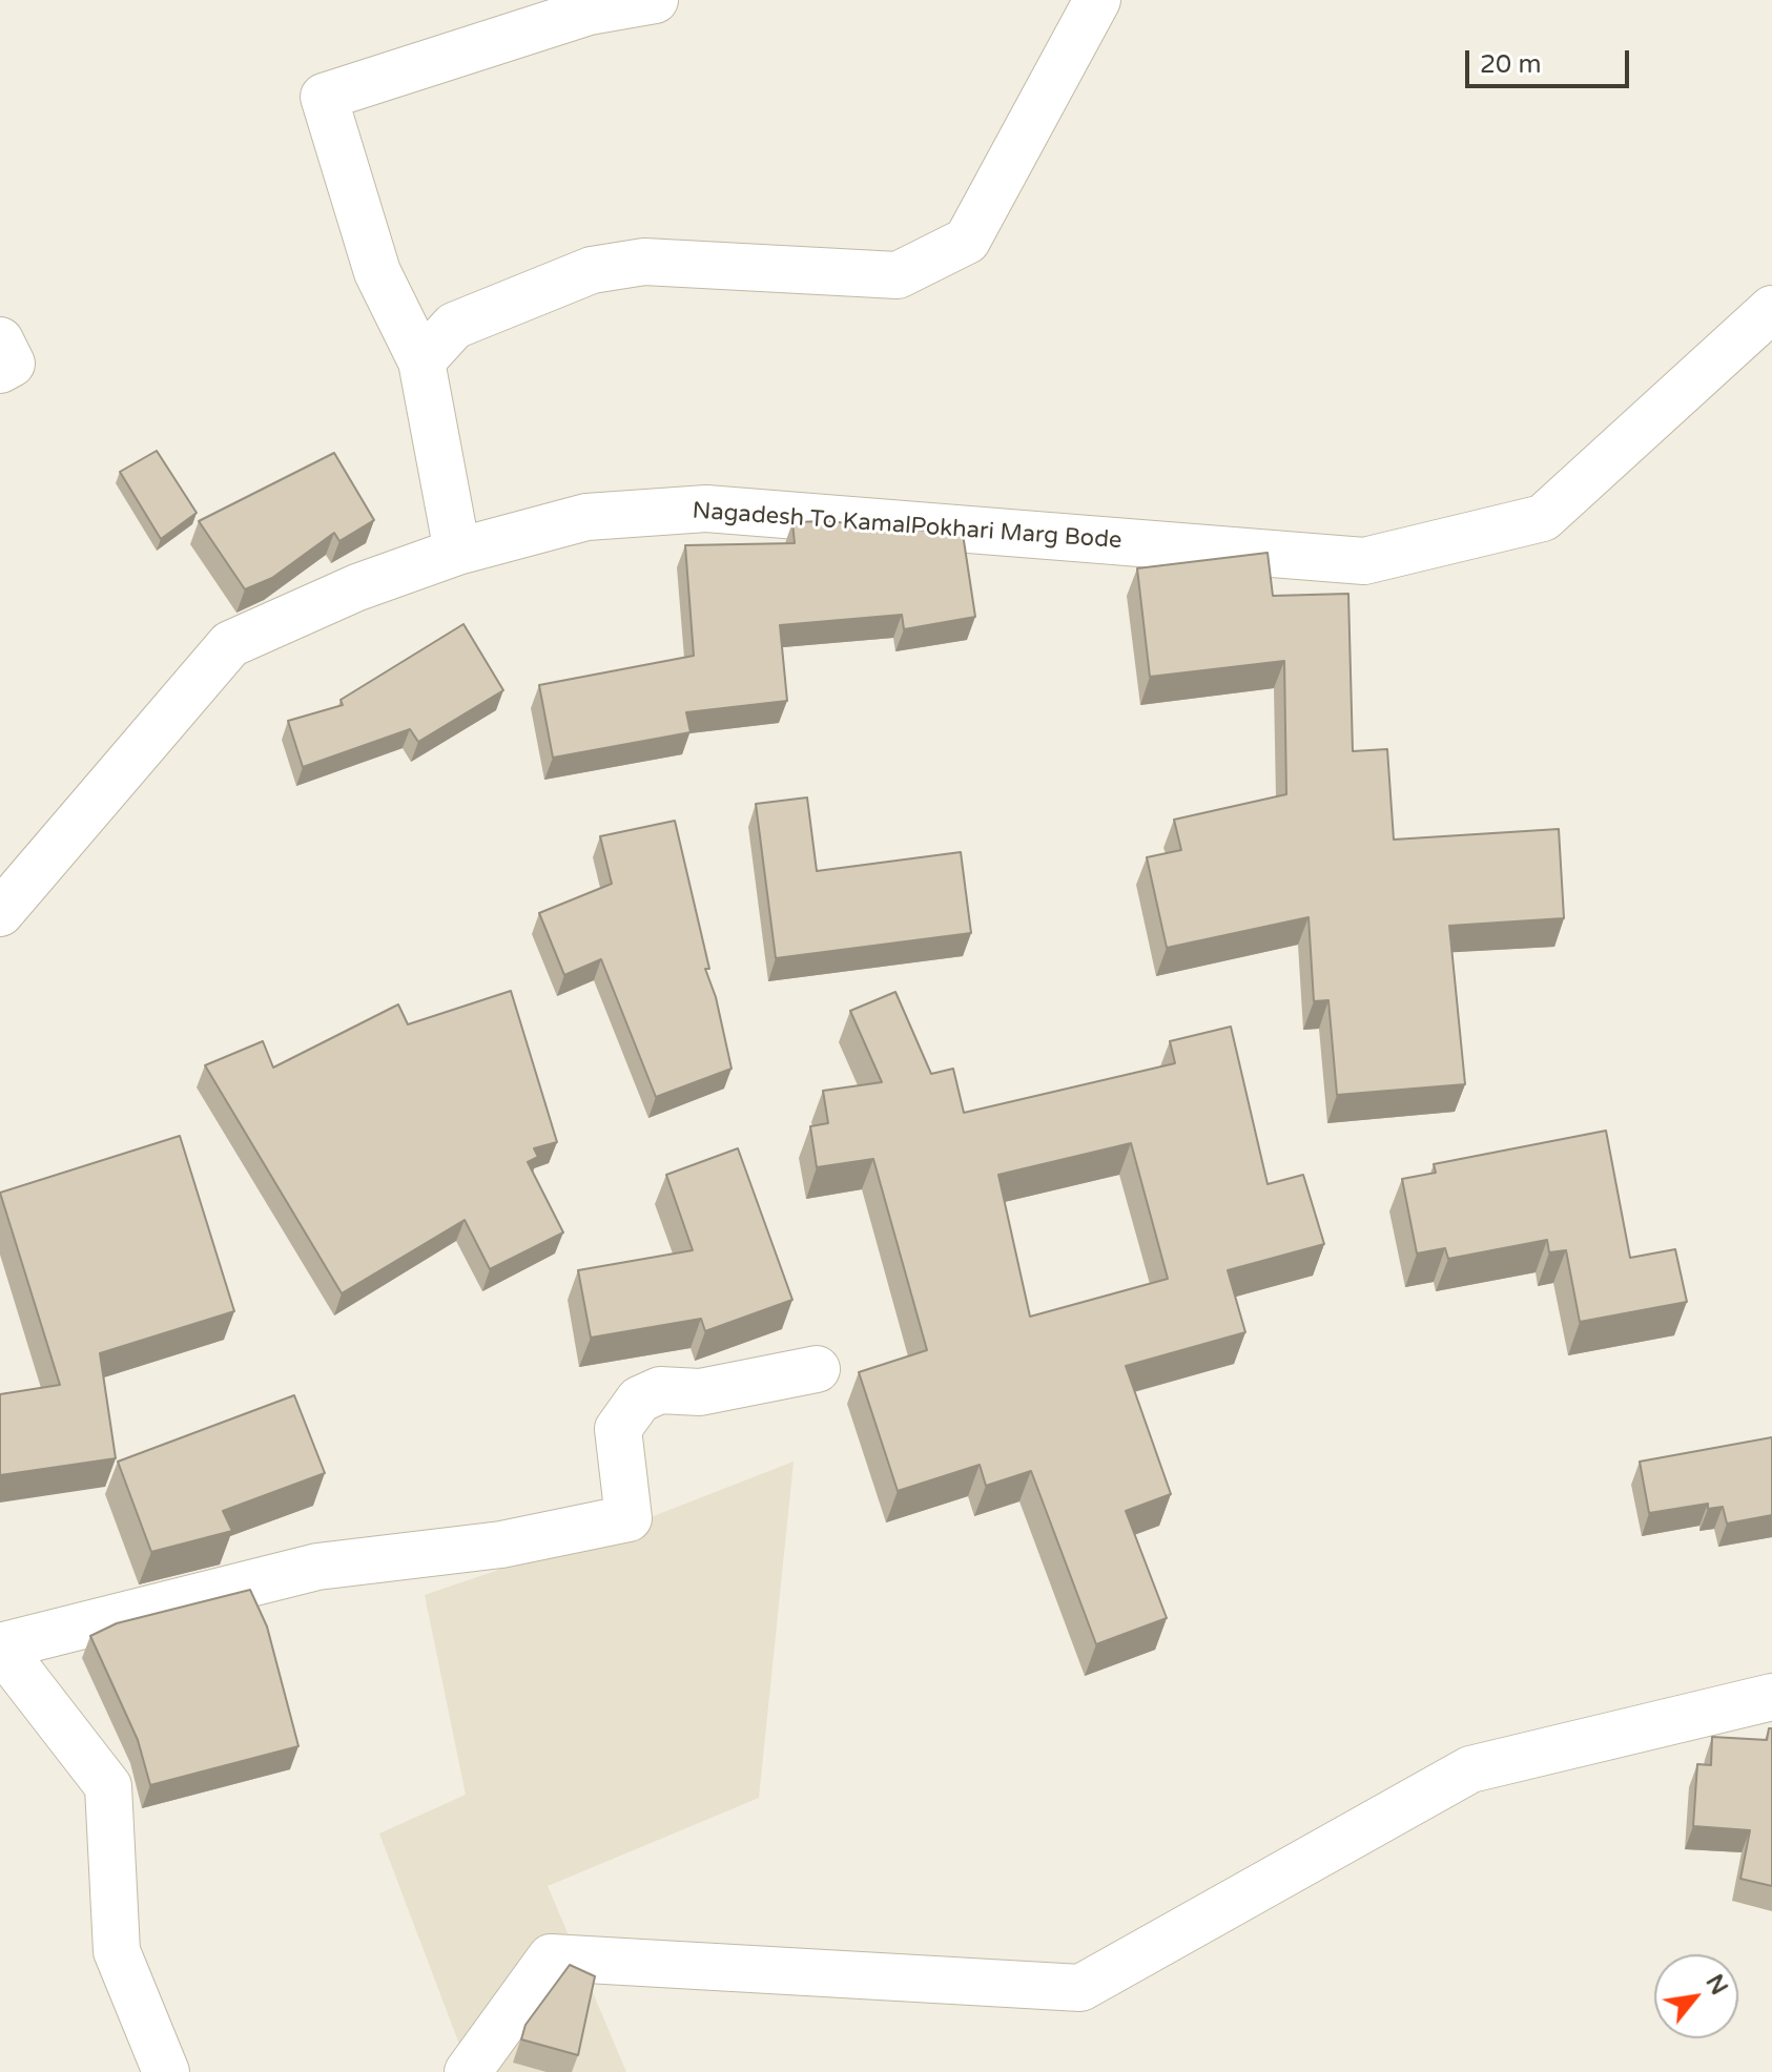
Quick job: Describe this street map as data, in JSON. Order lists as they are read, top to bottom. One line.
{"streets":{"street":["Nagadesh To KamalPokhari Marg Bode"]},"scale_bar":"20 m","north":"top right"}
